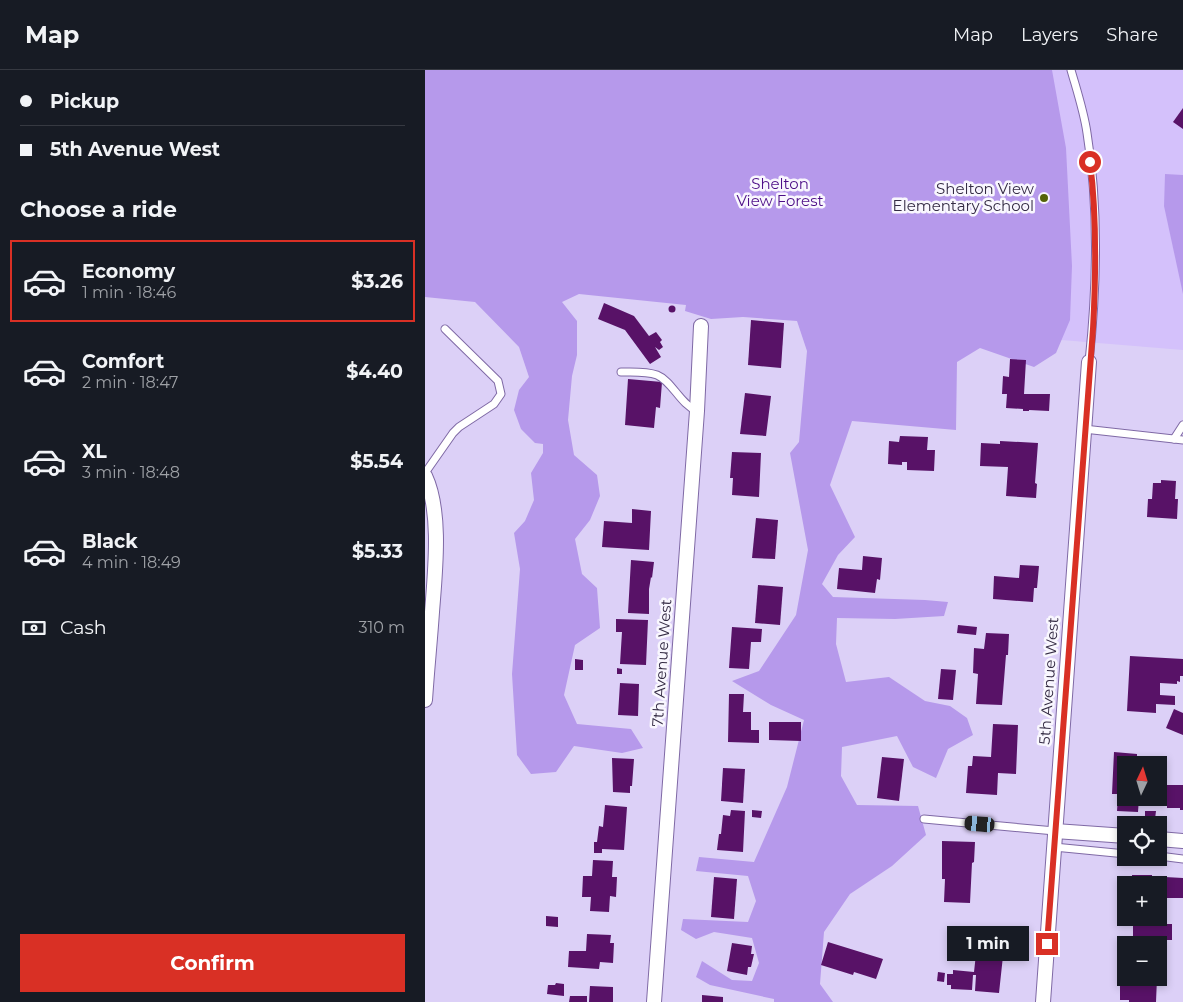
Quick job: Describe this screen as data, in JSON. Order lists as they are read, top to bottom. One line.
{"streets":{"street":["7th Avenue West","5th Avenue West"]},"parks":["Shelton View Forest"],"places":["Shelton View Elementary School"],"north":"top","page":{"header":"Map","nav":["Map","Layers","Share"],"banner":["Pickup","5th Avenue West"],"heading":"Choose a ride","list":[{"name":"Economy","note":"1 min · 18:46","value":"$3.26"},{"name":"Comfort","note":"2 min · 18:47","value":"$4.40"},{"name":"XL","note":"3 min · 18:48","value":"$5.54"},{"name":"Black","note":"4 min · 18:49","value":"$5.33"}],"pay":["Cash","310 m"],"map_buttons":["+","−"],"buttons":"Confirm","bubble":"1 min"}}
